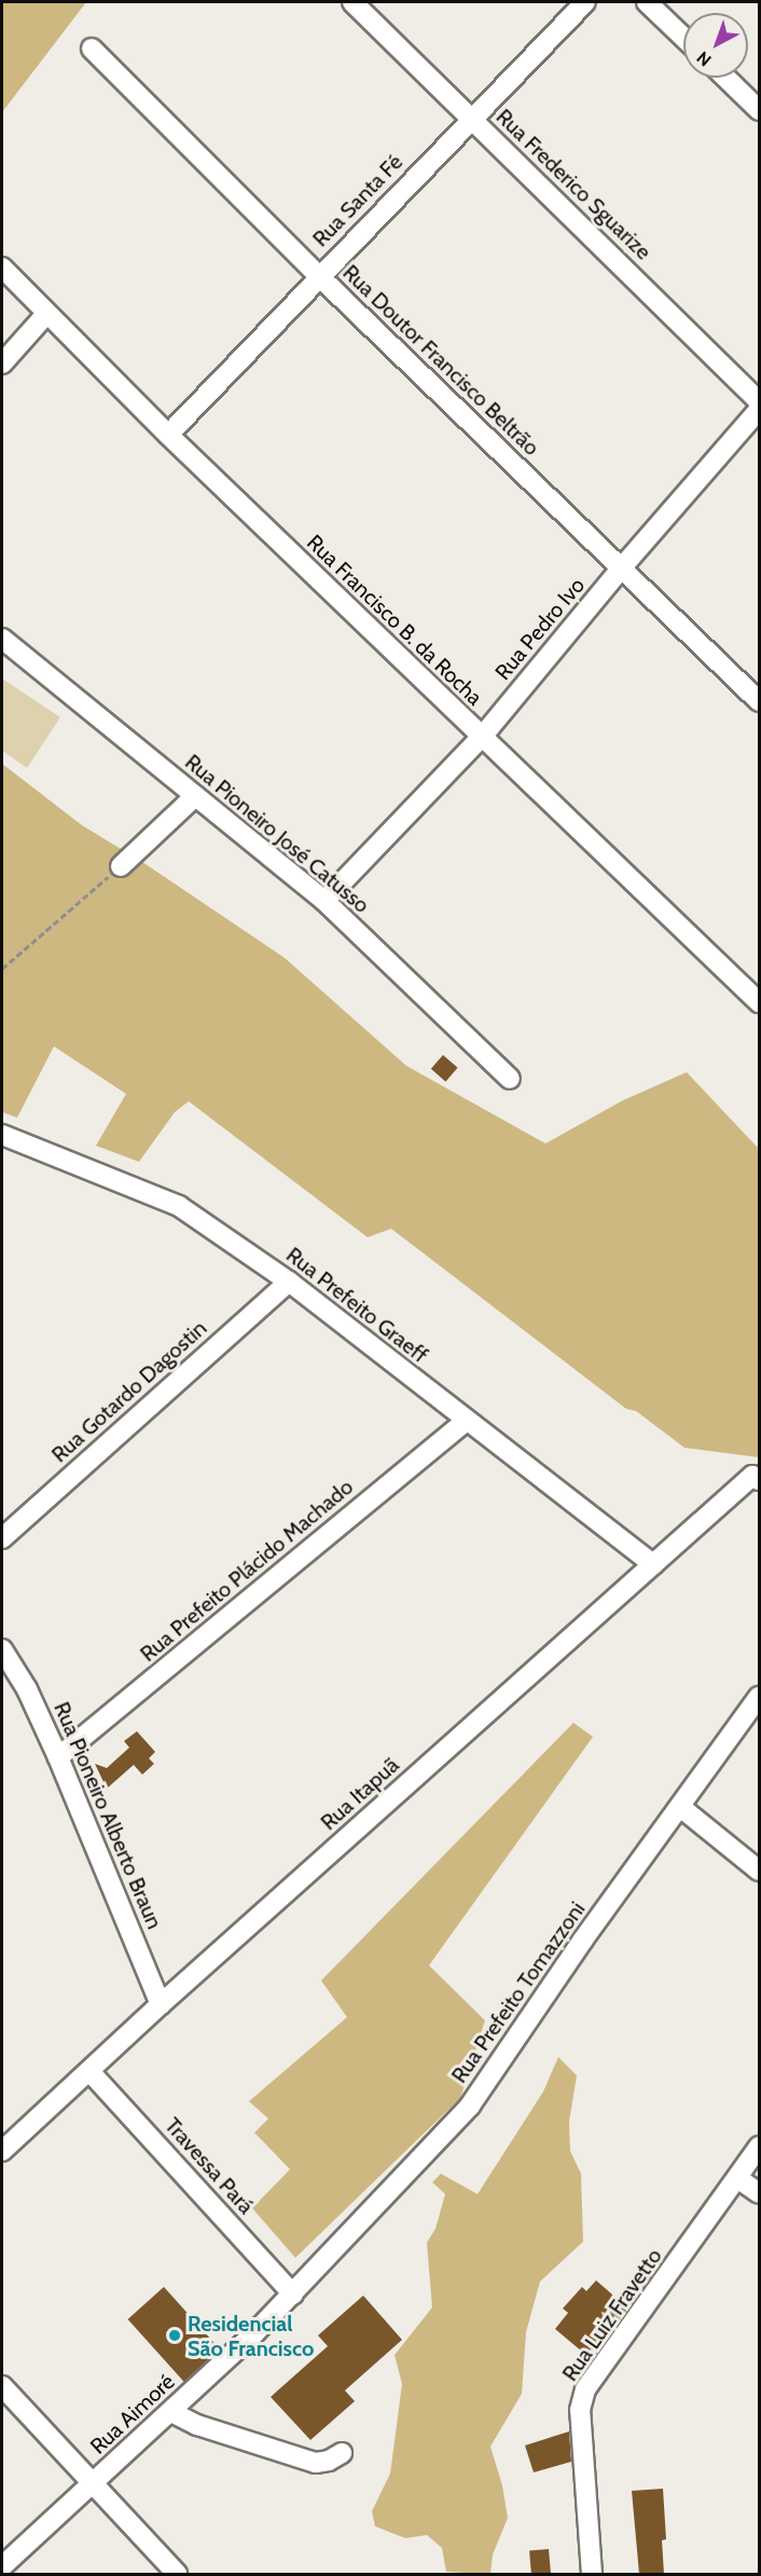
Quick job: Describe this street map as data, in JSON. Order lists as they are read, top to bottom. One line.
{"streets":{"street":["Rua Frederico Sguarize","Rua Santa Fé","Rua Doutor Francisco Beltrão","Rua Francisco B. da Rocha","Rua Pedro Ivo","Rua Pioneiro José Catusso","Rua Prefeito Graeff","Rua Gotardo Dagostin","Rua Prefeito Plácido Machado","Rua Itapuã","Rua Pioneiro Alberto Braun","Rua Prefeito Tomazzoni","Travessa Pará","Rua Luiz Fravetto","Rua Aimoré"]},"crossings":[["Rua Frederico Sguarize","Rua Santa Fé"],["Rua Santa Fé","Rua Doutor Francisco Beltrão"],["Rua Santa Fé","Rua Francisco B. da Rocha"],["Rua Doutor Francisco Beltrão","Rua Pedro Ivo"],["Rua Francisco B. da Rocha","Rua Pedro Ivo"],["Rua Pedro Ivo","Rua Pioneiro José Catusso"],["Rua Prefeito Graeff","Rua Gotardo Dagostin"],["Rua Prefeito Graeff","Rua Prefeito Plácido Machado"],["Rua Prefeito Graeff","Rua Itapuã"],["Rua Prefeito Plácido Machado","Rua Pioneiro Alberto Braun"],["Rua Itapuã","Rua Pioneiro Alberto Braun"],["Rua Itapuã","Travessa Pará"],["Rua Prefeito Tomazzoni","Travessa Pará"],["Rua Prefeito Tomazzoni","Rua Aimoré"],["Travessa Pará","Rua Aimoré"]],"places":["Residencial São Francisco"],"north":"bottom left"}
